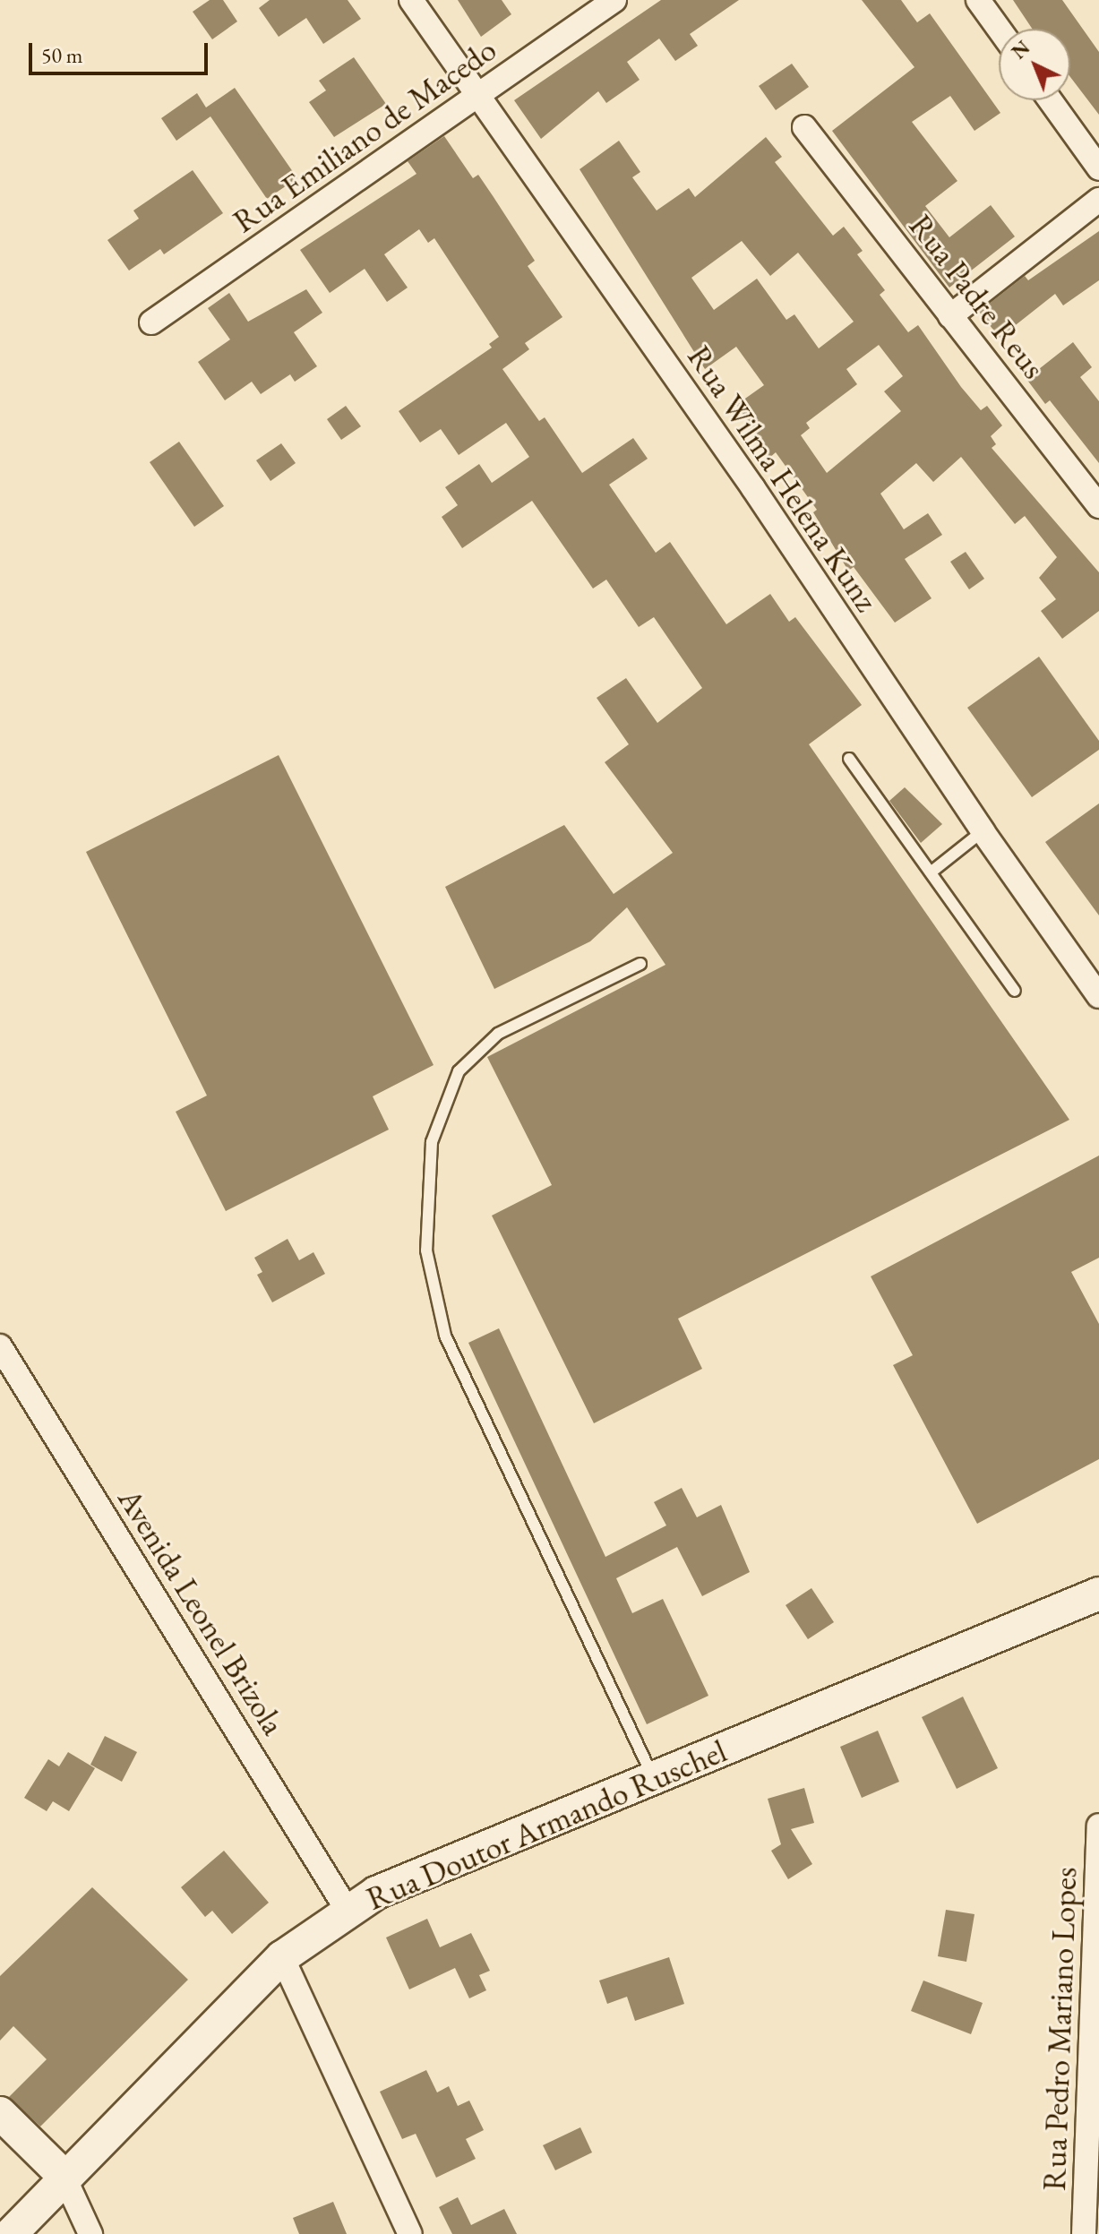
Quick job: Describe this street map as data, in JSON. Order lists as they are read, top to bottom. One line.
{"streets":{"main road":["Rua Doutor Armando Ruschel"],"street":["Rua Emiliano de Macedo","Rua Padre Reus","Rua Wilma Helena Kunz","Avenida Leonel Brizola","Rua Pedro Mariano Lopes"]},"crossings":[["Rua Emiliano de Macedo","Rua Wilma Helena Kunz"],["Avenida Leonel Brizola","Rua Doutor Armando Ruschel"]],"scale_bar":"50 m","north":"top left"}
